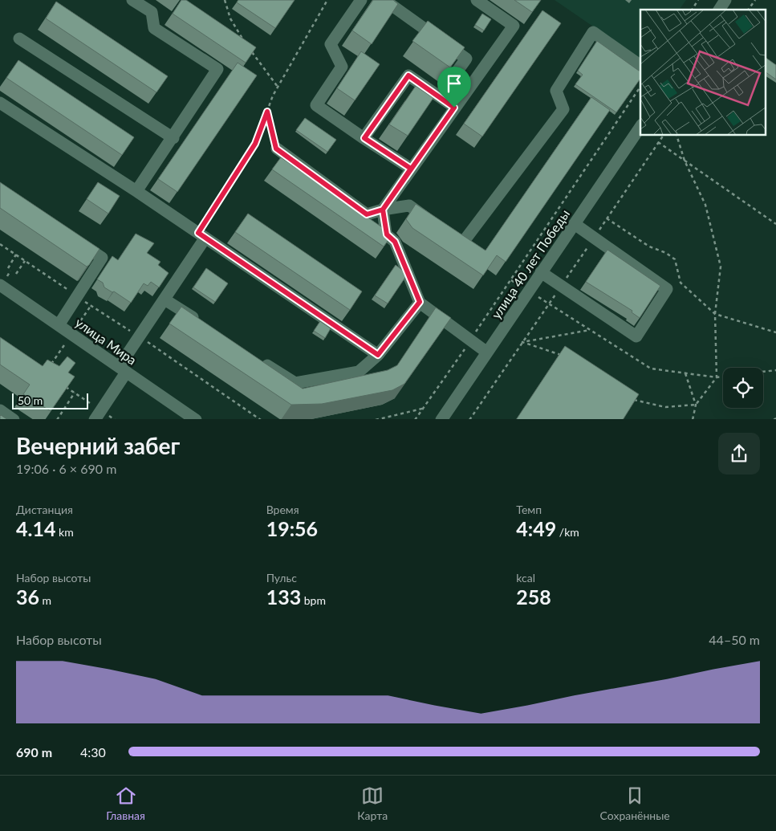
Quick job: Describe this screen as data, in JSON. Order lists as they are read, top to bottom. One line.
{"streets":{"street":["улица 40 лет Победы","улица Мира"]},"scale_bar":"50 m","page":{"scale":"50 m","heading":["Вечерний забег","19:06 · 6 × 690 m"],"stats":[["Дистанция","4.14 km"],["Время","19:56"],["Темп","4:49 /km"],["Набор высоты","36 m"],["Пульс","133 bpm"],["kcal","258"]],"chart":["Набор высоты","44–50 m"],"list":[{"name":"690 m","note":"4:30"}],"tabs":["Главная","Карта","Сохранённые"]}}
